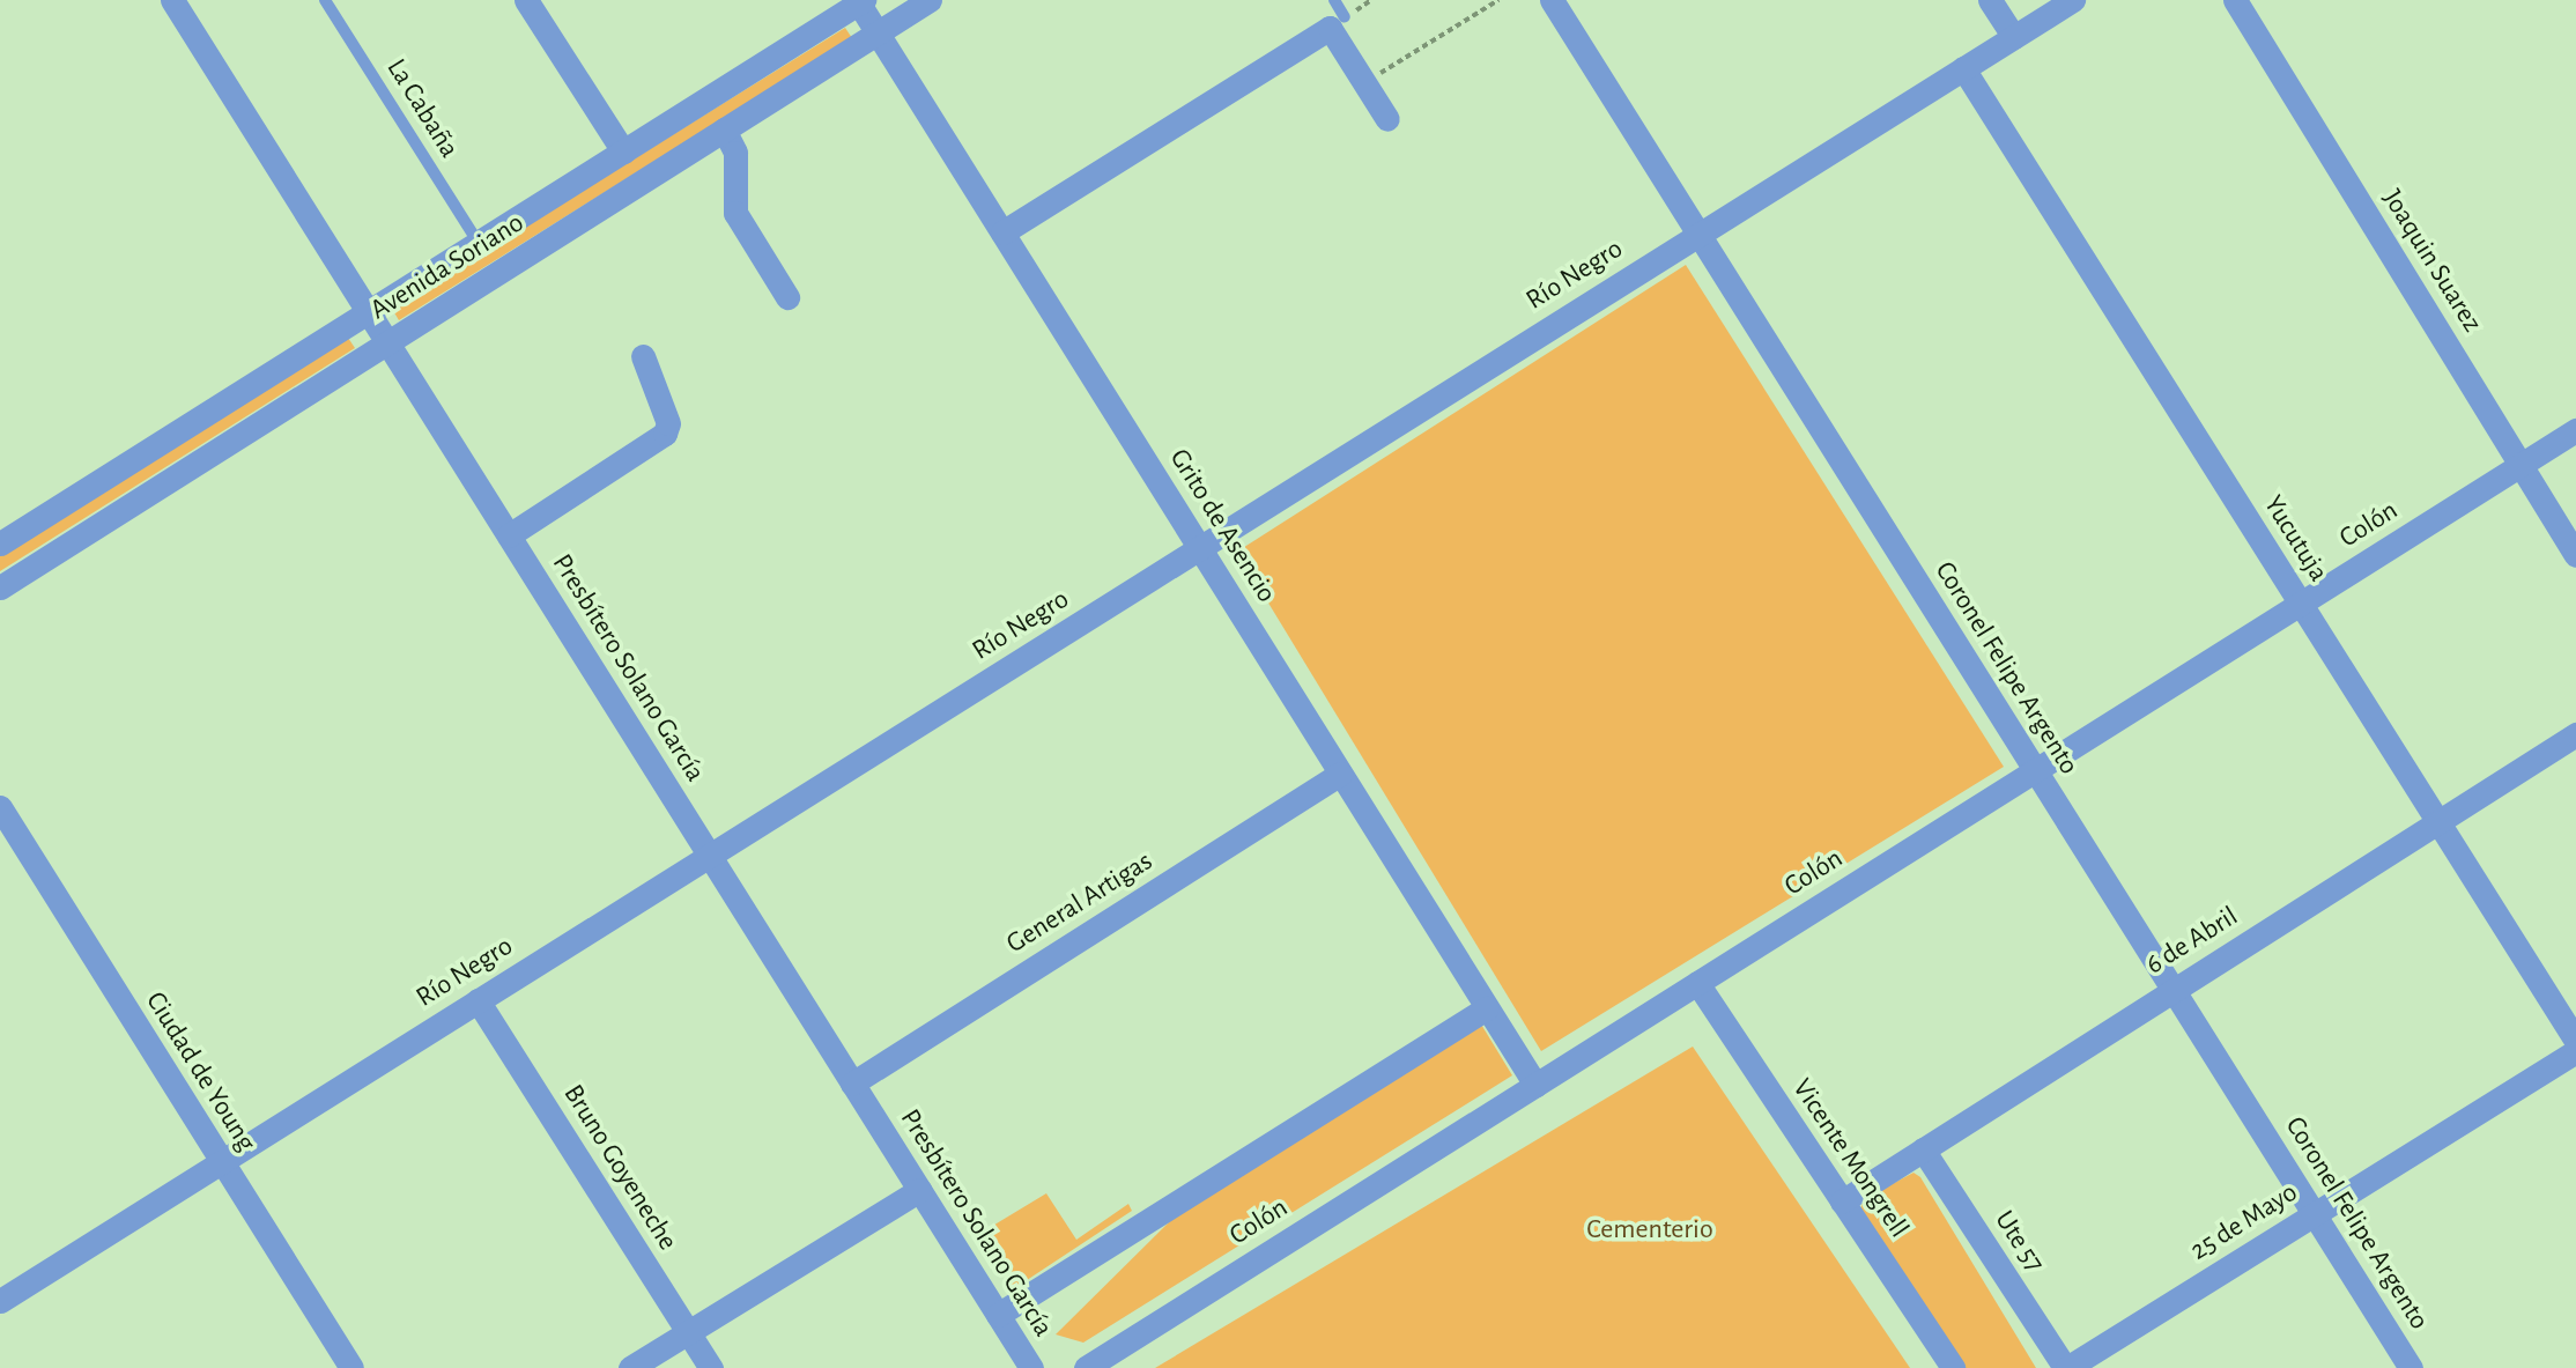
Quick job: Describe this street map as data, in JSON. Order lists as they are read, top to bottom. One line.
{"streets":{"street":["Joaquin Suarez","Avenida Soriano","Río Negro","Colón","Grito de Asencio","Yucutuja","Presbítero Solano García","Coronel Felipe Argento","General Artigas","6 de Abril","Ciudad de Young","Vicente Mongrell","Bruno Goyeneche","25 de Mayo","Ute 57"],"lane":["La Cabaña"]},"crossings":[["La Cabaña","Avenida Soriano"],["Joaquin Suarez","Colón"],["Avenida Soriano","Grito de Asencio"],["Avenida Soriano","Presbítero Solano García"],["Río Negro","Grito de Asencio"],["Río Negro","Yucutuja"],["Río Negro","Presbítero Solano García"],["Río Negro","Coronel Felipe Argento"],["Río Negro","Ciudad de Young"],["Río Negro","Bruno Goyeneche"],["Colón","Grito de Asencio"],["Colón","Yucutuja"],["Colón","Coronel Felipe Argento"],["Colón","Vicente Mongrell"],["Grito de Asencio","General Artigas"],["Yucutuja","6 de Abril"],["Presbítero Solano García","General Artigas"],["Coronel Felipe Argento","6 de Abril"],["Coronel Felipe Argento","25 de Mayo"],["6 de Abril","Vicente Mongrell"],["6 de Abril","Ute 57"],["25 de Mayo","Ute 57"]],"parks":["Cementerio"]}
